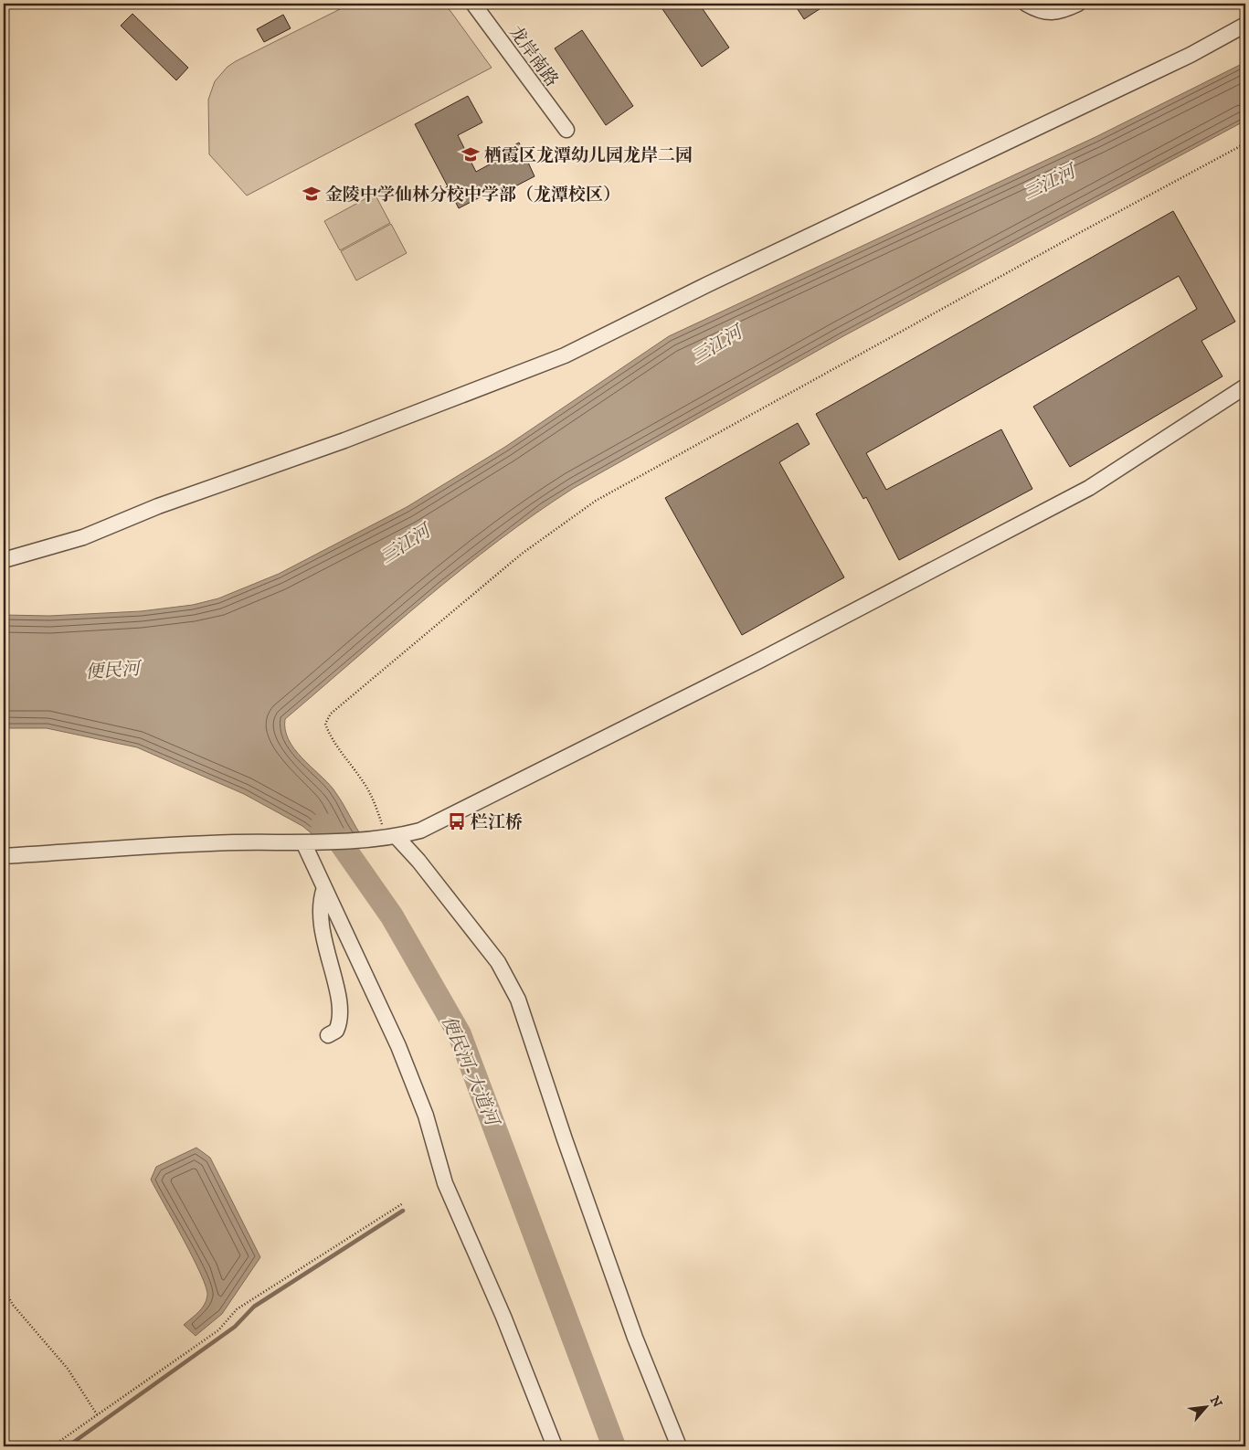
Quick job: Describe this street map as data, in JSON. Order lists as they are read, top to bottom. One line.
{"streets":{"street":["龙岸南路"]},"water":["三江河","便民河","便民河-大道河"],"places":{"school or university":["栖霞区龙潭幼儿园龙岸二园","金陵中学仙林分校中学部（龙潭校区）"],"bus stop":["栏江桥"]},"north":"top right"}
